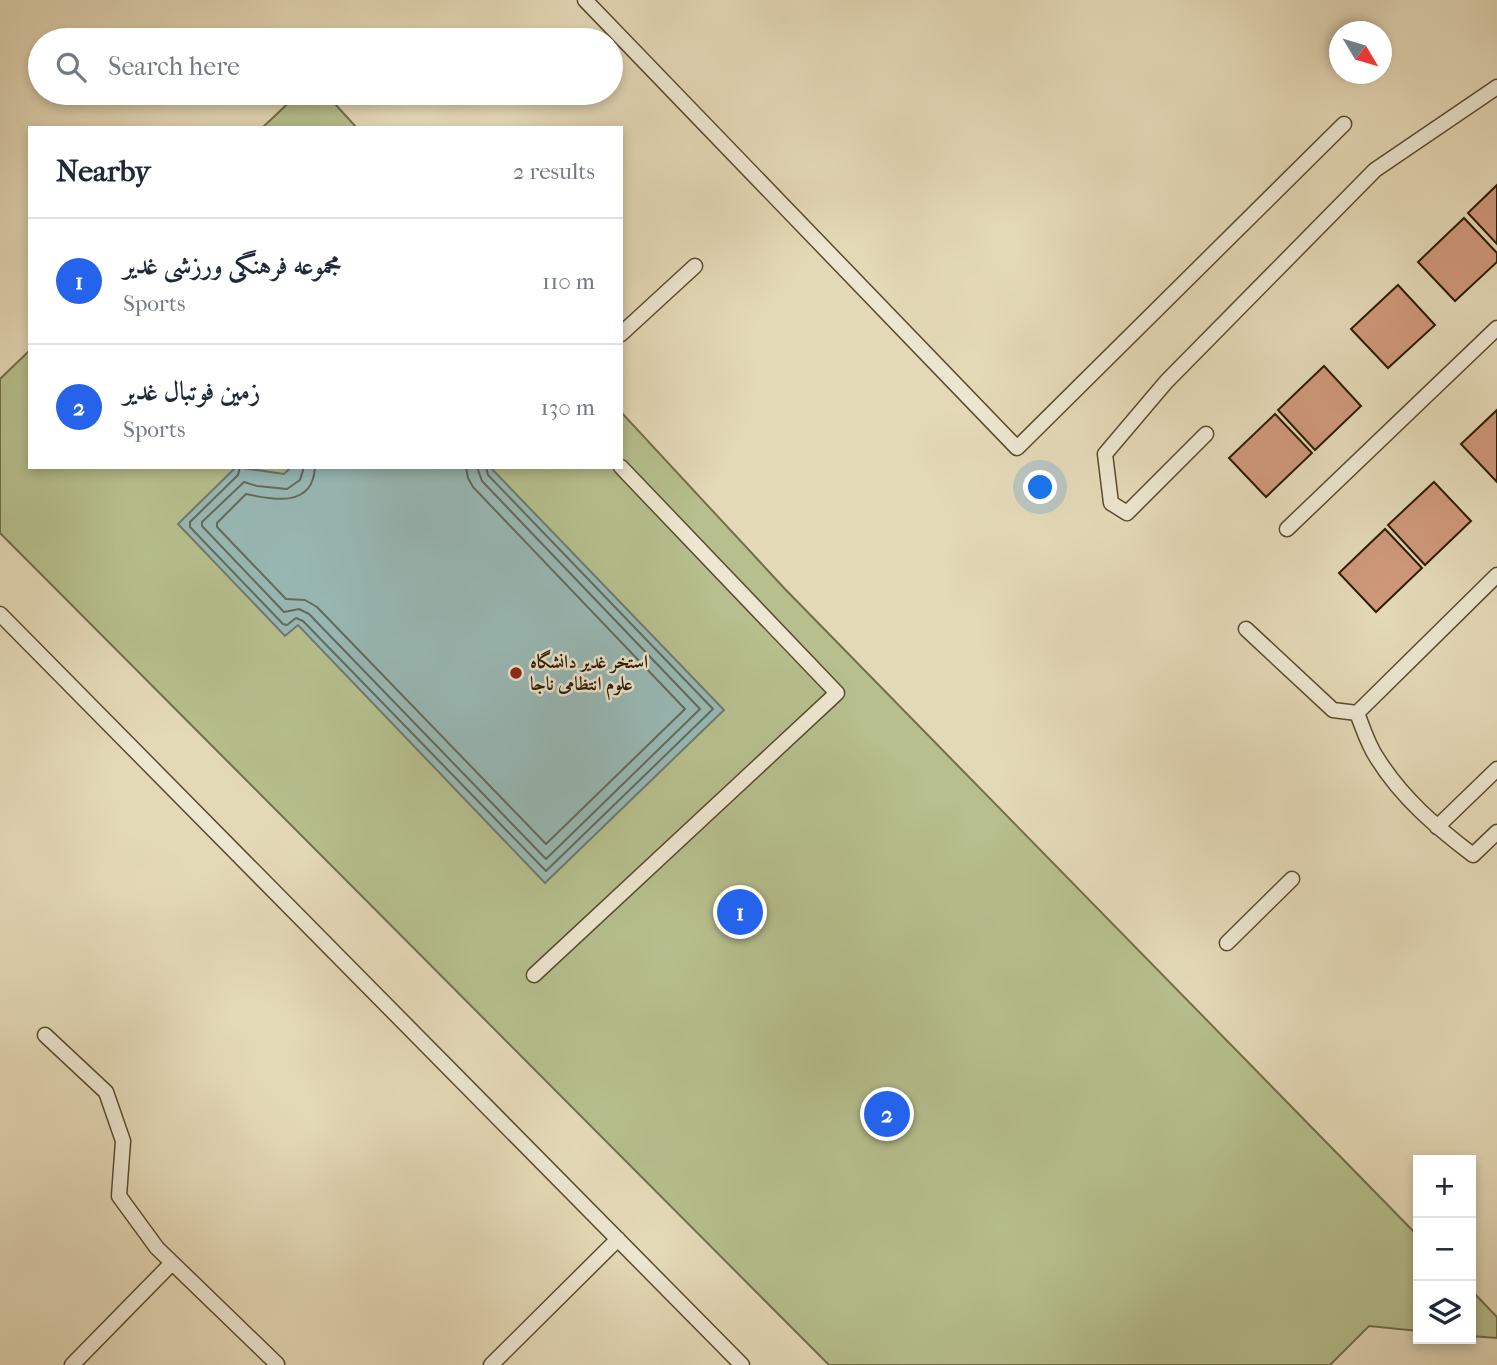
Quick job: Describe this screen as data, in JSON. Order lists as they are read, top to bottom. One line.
{"places":["استخر غدیر دانشگاه علوم انتظامی ناجا"],"north":"bottom right","page":{"search":"Search here","heading":["Nearby","2 results"],"list":[{"mark":"1","name":"مجموعه فرهنگی ورزشی غدیر","note":"Sports","value":"110 m"},{"mark":"2","name":"زمین فوتبال غدیر","note":"Sports","value":"130 m"}],"pins":["1","2"],"map_buttons":["+","−"]}}
